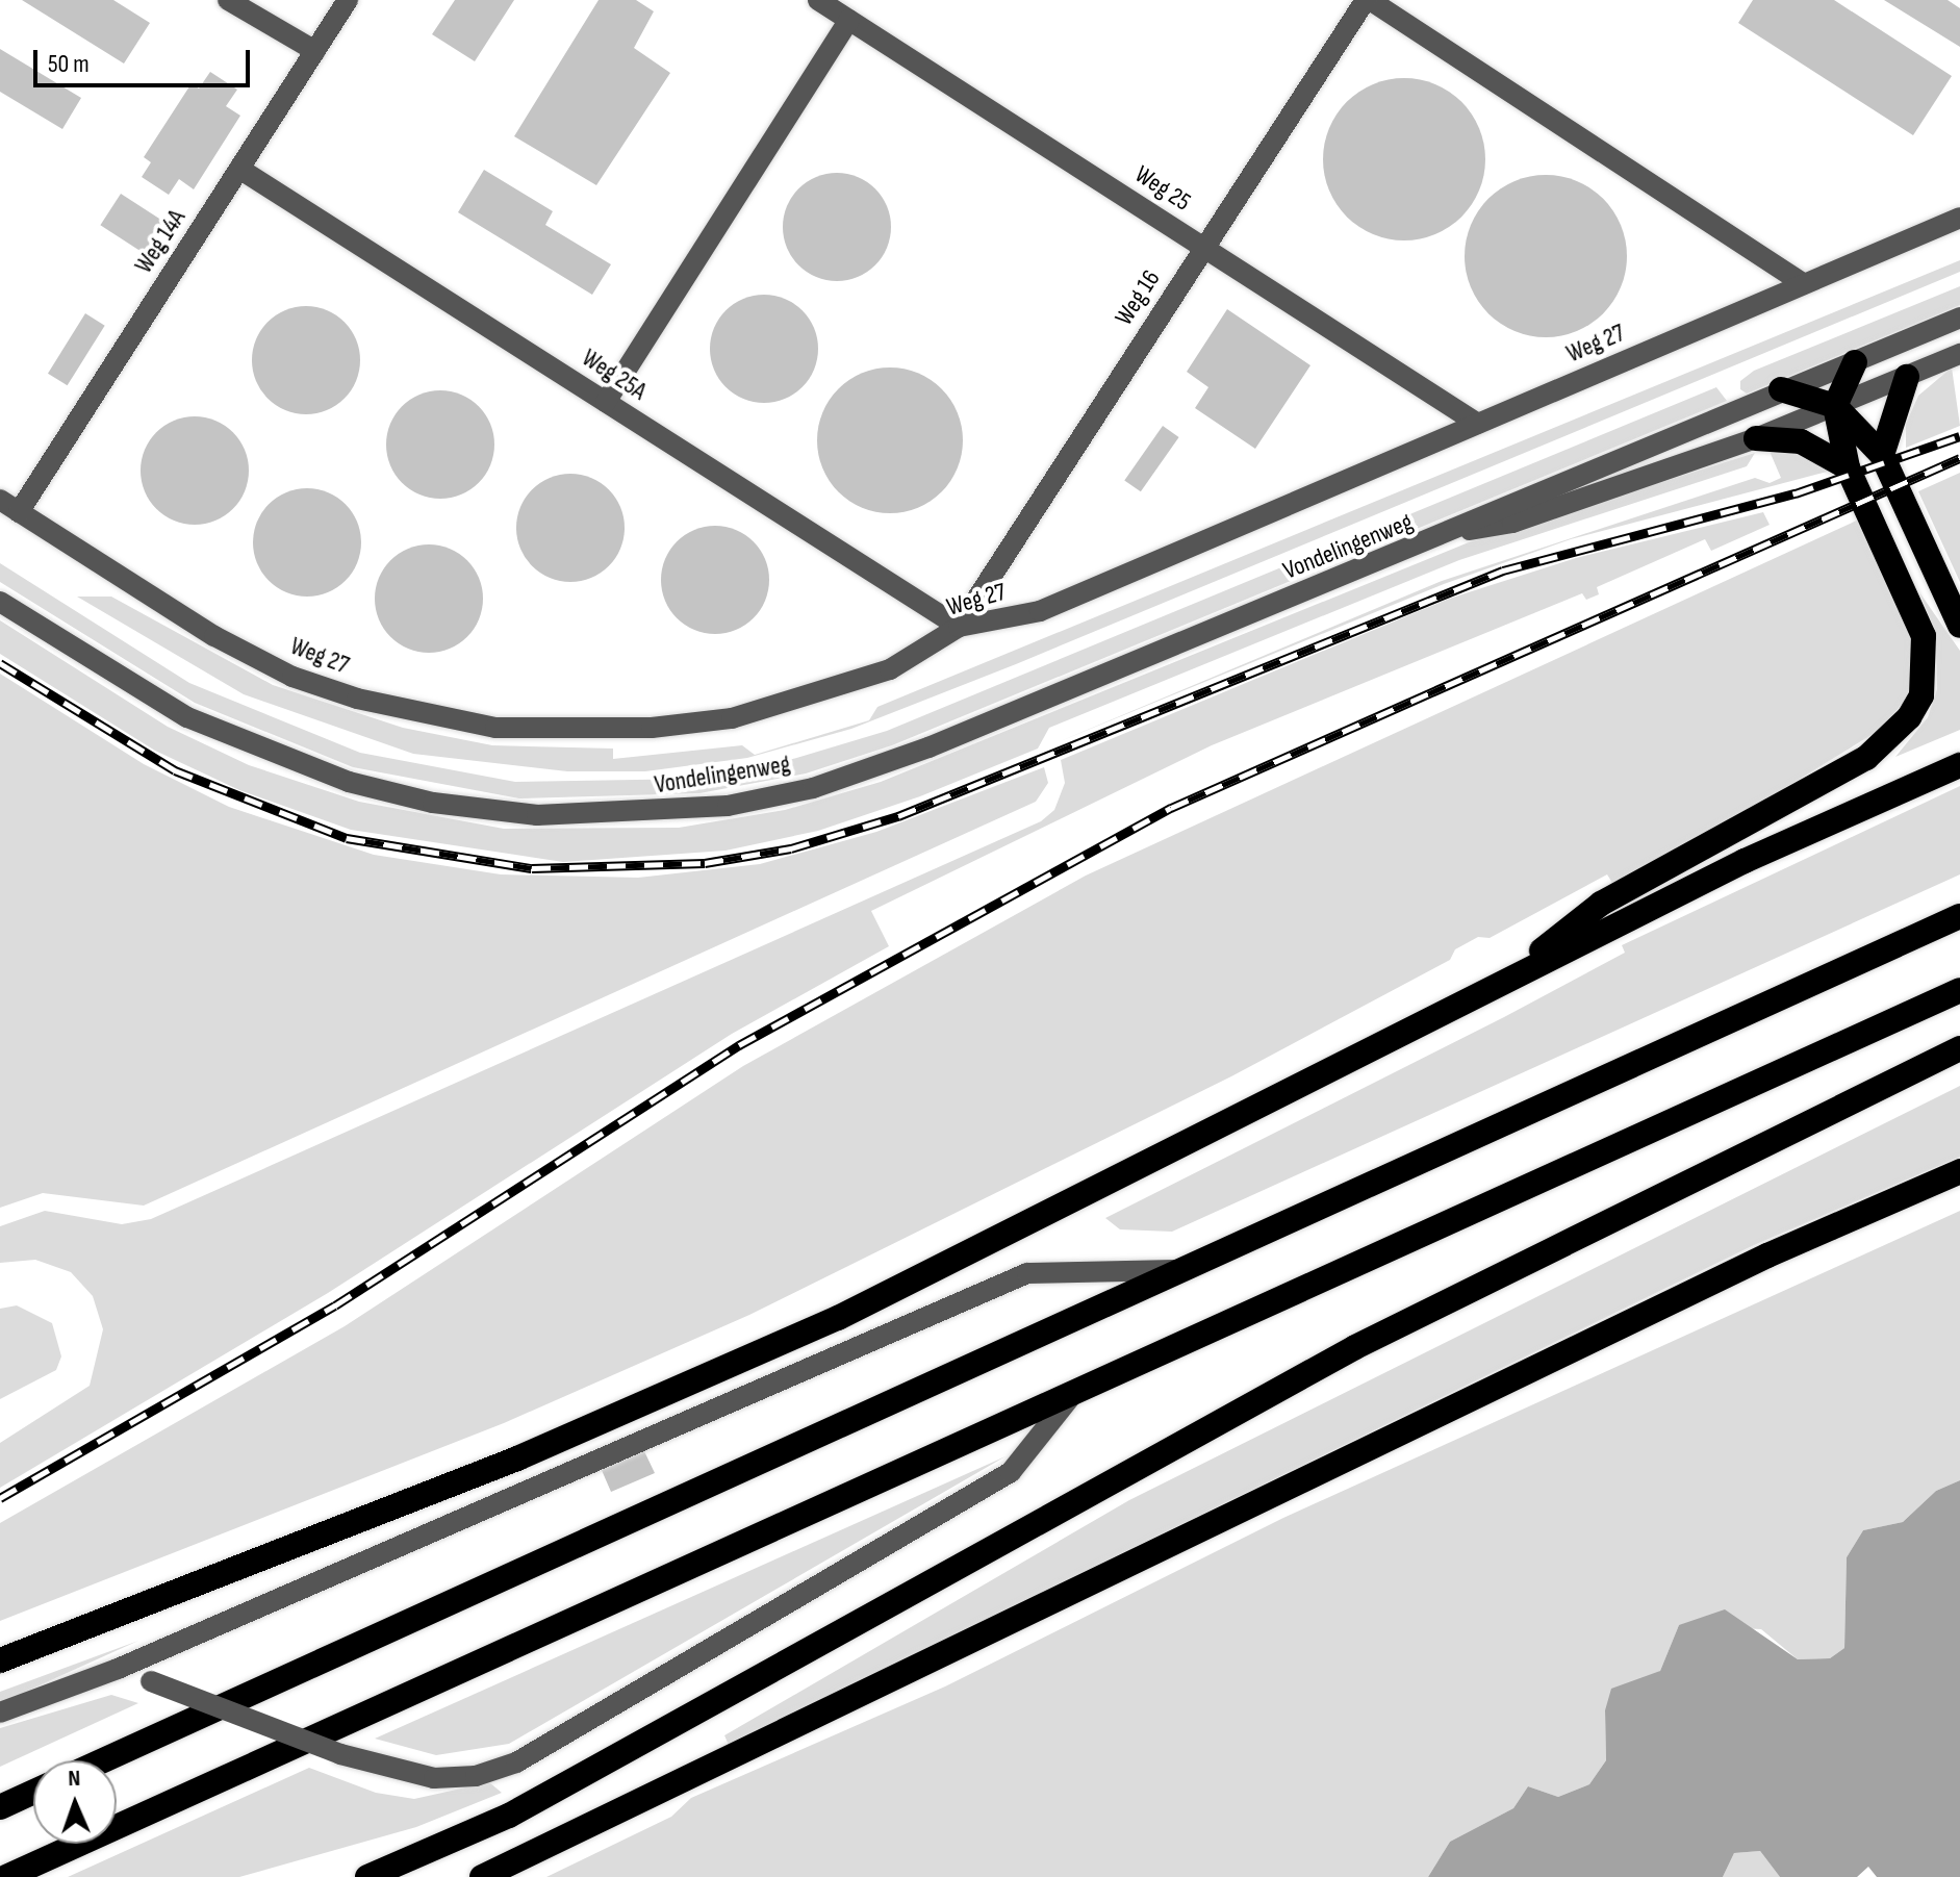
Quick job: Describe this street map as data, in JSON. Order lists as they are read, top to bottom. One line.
{"streets":{"street":["Weg 25","Weg 14A","Weg 16","Weg 27","Weg 25A","Vondelingenweg"]},"crossings":[["Weg 25","Weg 16"],["Weg 25","Weg 27"],["Weg 14A","Weg 27"],["Weg 14A","Weg 25A"],["Weg 16","Weg 27"],["Weg 16","Weg 25A"],["Weg 27","Weg 25A"]],"scale_bar":"50 m","north":"top"}
